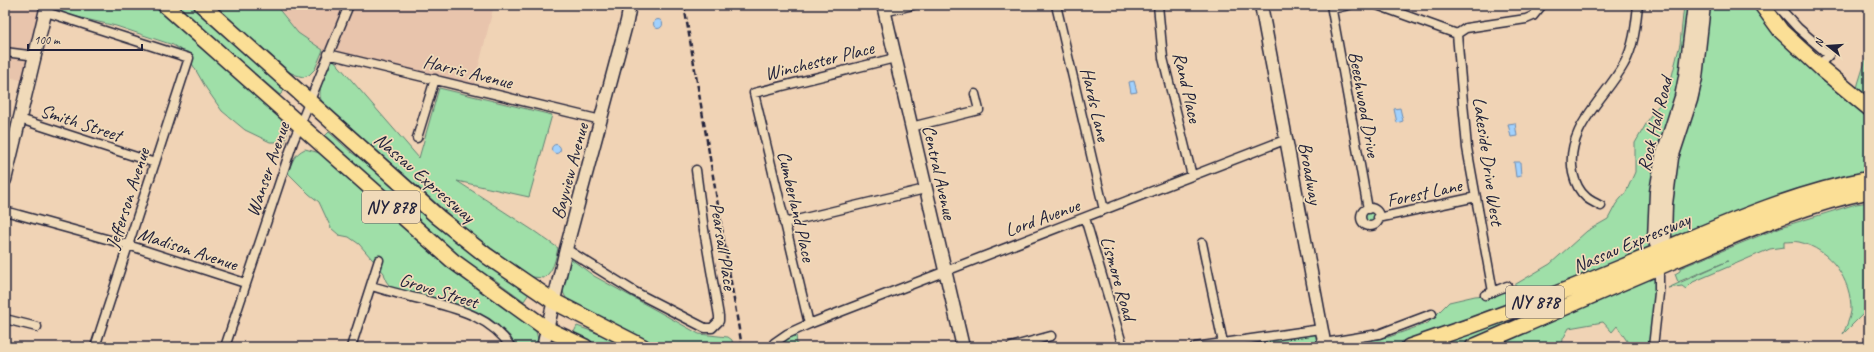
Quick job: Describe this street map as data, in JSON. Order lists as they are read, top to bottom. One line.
{"streets":{"highway":["Nassau Expressway","NY 878"],"street":["Winchester Place","Harris Avenue","Rand Place","Hards Lane","Beechwood Drive","Smith Street","Rock Hall Road","Lakeside Drive West","Wanser Avenue","Bayview Avenue","Central Avenue","Broadway","Forest Lane","Jefferson Avenue","Cumberland Place","Lord Avenue","Pearsall Place","Madison Avenue","Lismore Road","Grove Street"]},"crossings":[["Winchester Place","Central Avenue"],["Winchester Place","Cumberland Place"],["Harris Avenue","Wanser Avenue"],["Harris Avenue","Bayview Avenue"],["Rand Place","Lord Avenue"],["Hards Lane","Lord Avenue"],["Beechwood Drive","Forest Lane"],["Smith Street","Jefferson Avenue"],["Rock Hall Road","Nassau Expressway"],["Lakeside Drive West","Forest Lane"],["Wanser Avenue","Nassau Expressway"],["Wanser Avenue","NY 878"],["Wanser Avenue","Madison Avenue"],["Bayview Avenue","Nassau Expressway"],["Bayview Avenue","NY 878"],["Bayview Avenue","Pearsall Place"],["Central Avenue","Lord Avenue"],["Broadway","Lord Avenue"],["Jefferson Avenue","Madison Avenue"],["Cumberland Place","Lord Avenue"],["Lord Avenue","Lismore Road"]],"scale_bar":"100 m","north":"left"}
